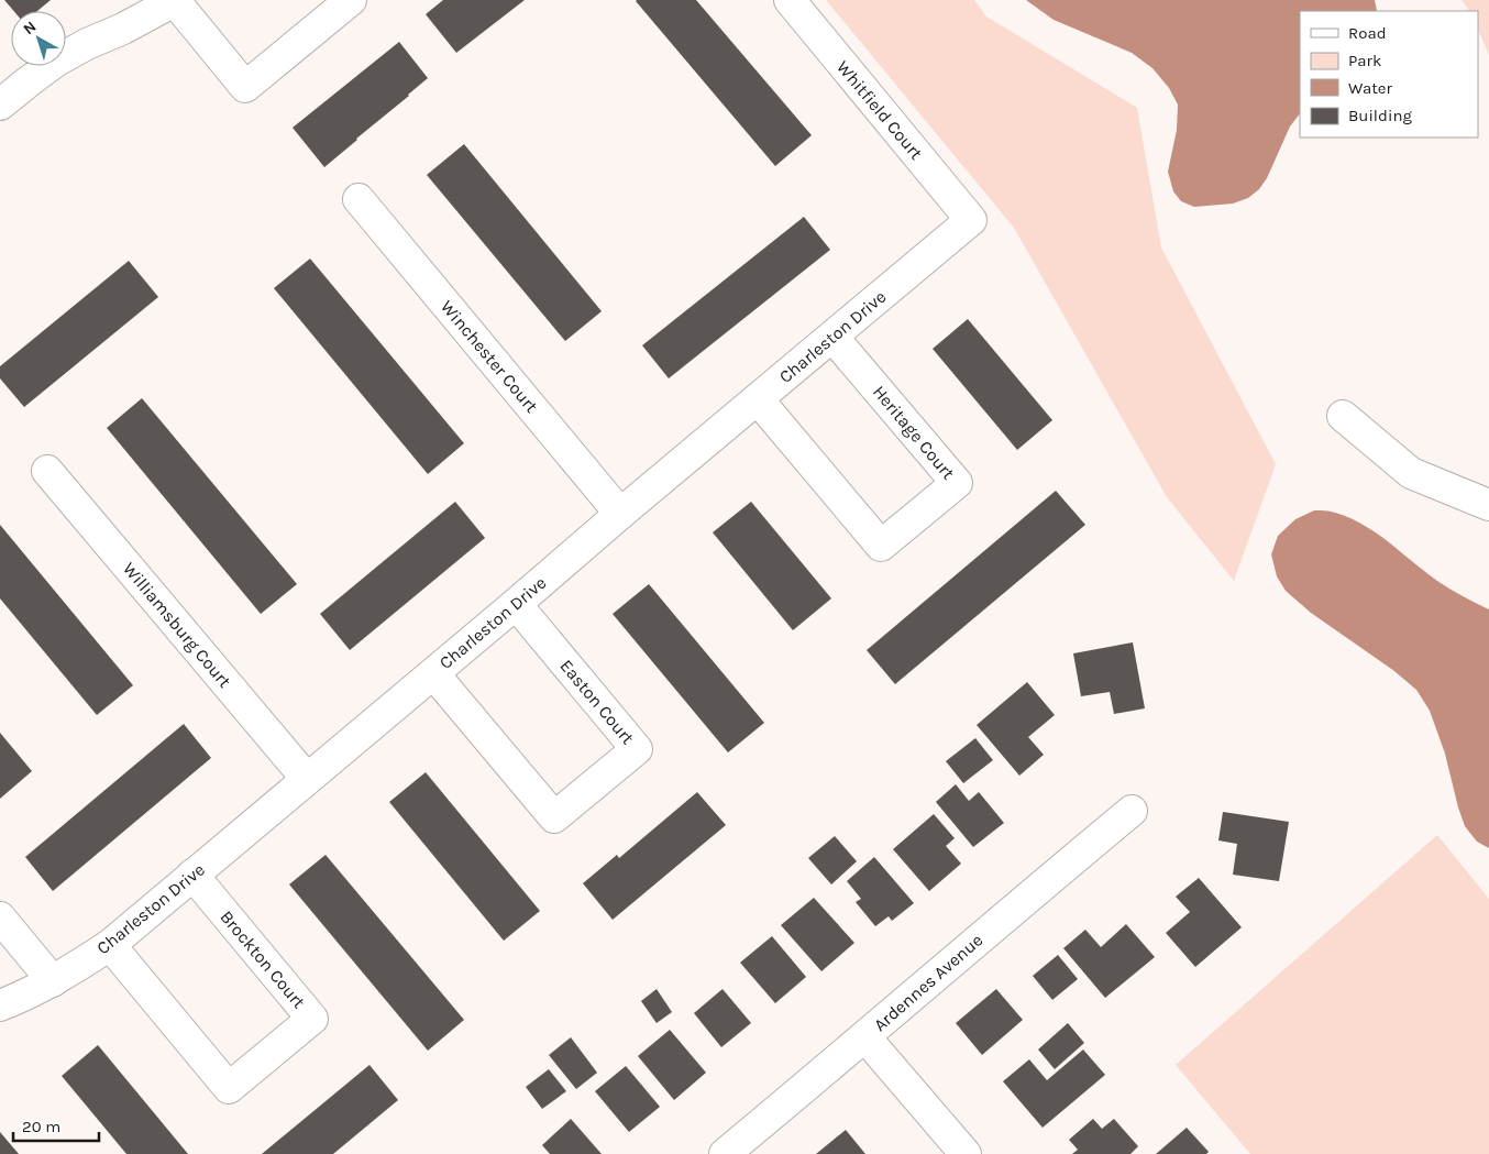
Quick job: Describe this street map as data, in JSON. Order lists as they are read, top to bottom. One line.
{"streets":{"street":["Whitfield Court","Charleston Drive","Winchester Court","Heritage Court","Williamsburg Court","Easton Court","Brockton Court","Ardennes Avenue"]},"crossings":[["Whitfield Court","Charleston Drive"],["Charleston Drive","Winchester Court"],["Charleston Drive","Heritage Court"],["Charleston Drive","Williamsburg Court"],["Charleston Drive","Easton Court"],["Charleston Drive","Brockton Court"]],"legend":["Road","Park","Water","Building"],"scale_bar":"20 m","north":"top left"}
